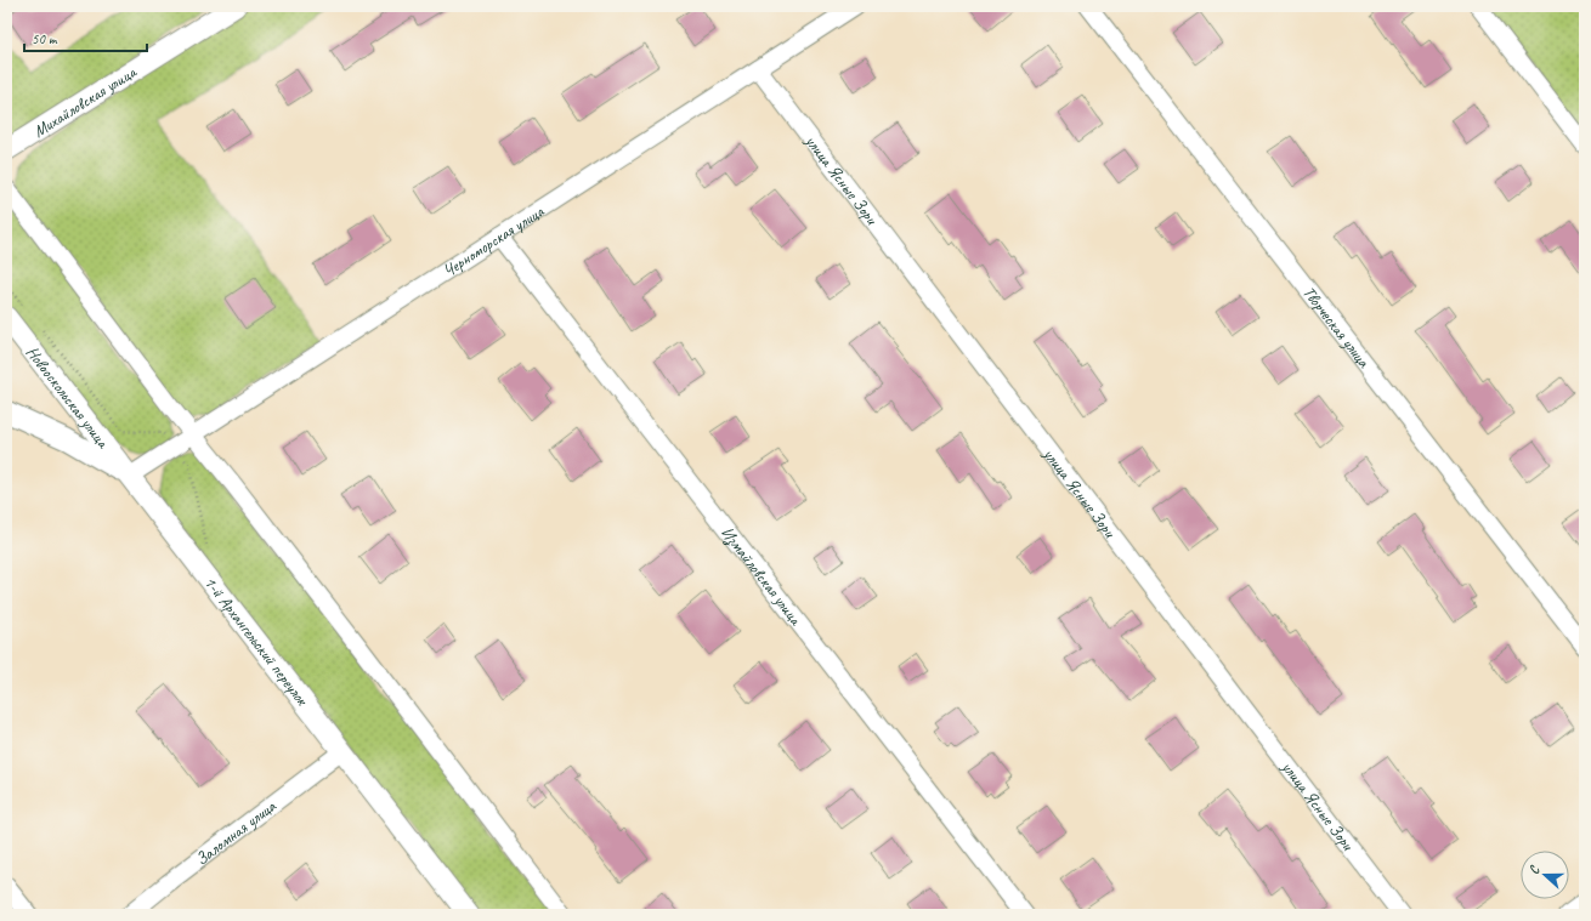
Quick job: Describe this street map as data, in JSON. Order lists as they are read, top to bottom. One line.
{"streets":{"street":["Михайловская улица","улица Ясные Зори","Черноморская улица","Творческая улица","Новооскольская улица","Измайловская улица","1-й Архангельский переулок","Заломная улица"]},"crossings":[["улица Ясные Зори","Черноморская улица"],["Черноморская улица","Новооскольская улица"],["Черноморская улица","Измайловская улица"],["Черноморская улица","1-й Архангельский переулок"],["Новооскольская улица","1-й Архангельский переулок"],["1-й Архангельский переулок","Заломная улица"]],"scale_bar":"50 m","north":"left"}
